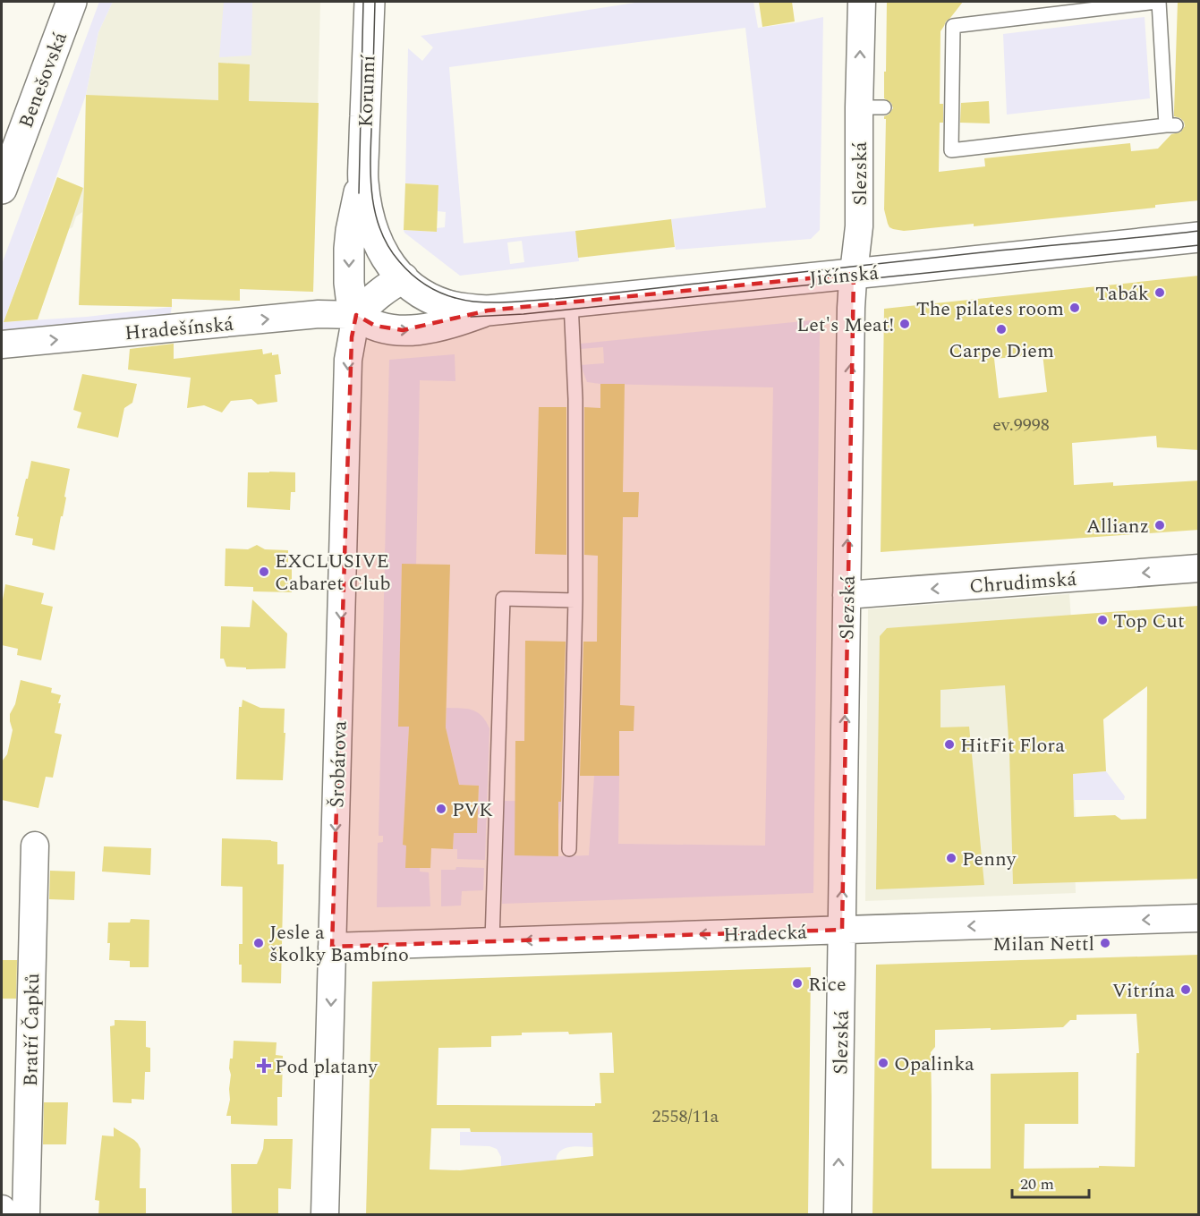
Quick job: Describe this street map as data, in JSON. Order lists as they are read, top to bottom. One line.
{"streets":{"street":["Benešovská","Korunní","Slezská","Jičínská","Hradešínská","Chrudimská","Šrobárova","Hradecká","Bratří Čapků"]},"crossings":[["Korunní","Jičínská"],["Korunní","Hradešínská"],["Korunní","Šrobárova"],["Slezská","Jičínská"],["Slezská","Chrudimská"],["Slezská","Hradecká"],["Jičínská","Hradešínská"],["Jičínská","Šrobárova"],["Hradešínská","Šrobárova"],["Šrobárova","Hradecká"]],"one_way":["Slezská","Hradešínská","Chrudimská","Šrobárova","Hradecká"],"places":{"other":["Tabák","The pilates room","Let's Meat!","Carpe Diem","Allianz","EXCLUSIVE Cabaret Club","Top Cut","HitFit Flora","PVK","Penny","Jesle a školky Bambíno","Milan Nettl","Rice","Vitrína","Opalinka"],"health":["Pod platany"]},"house_numbers":["ev.9998","2558/11a"],"scale_bar":"20 m"}
